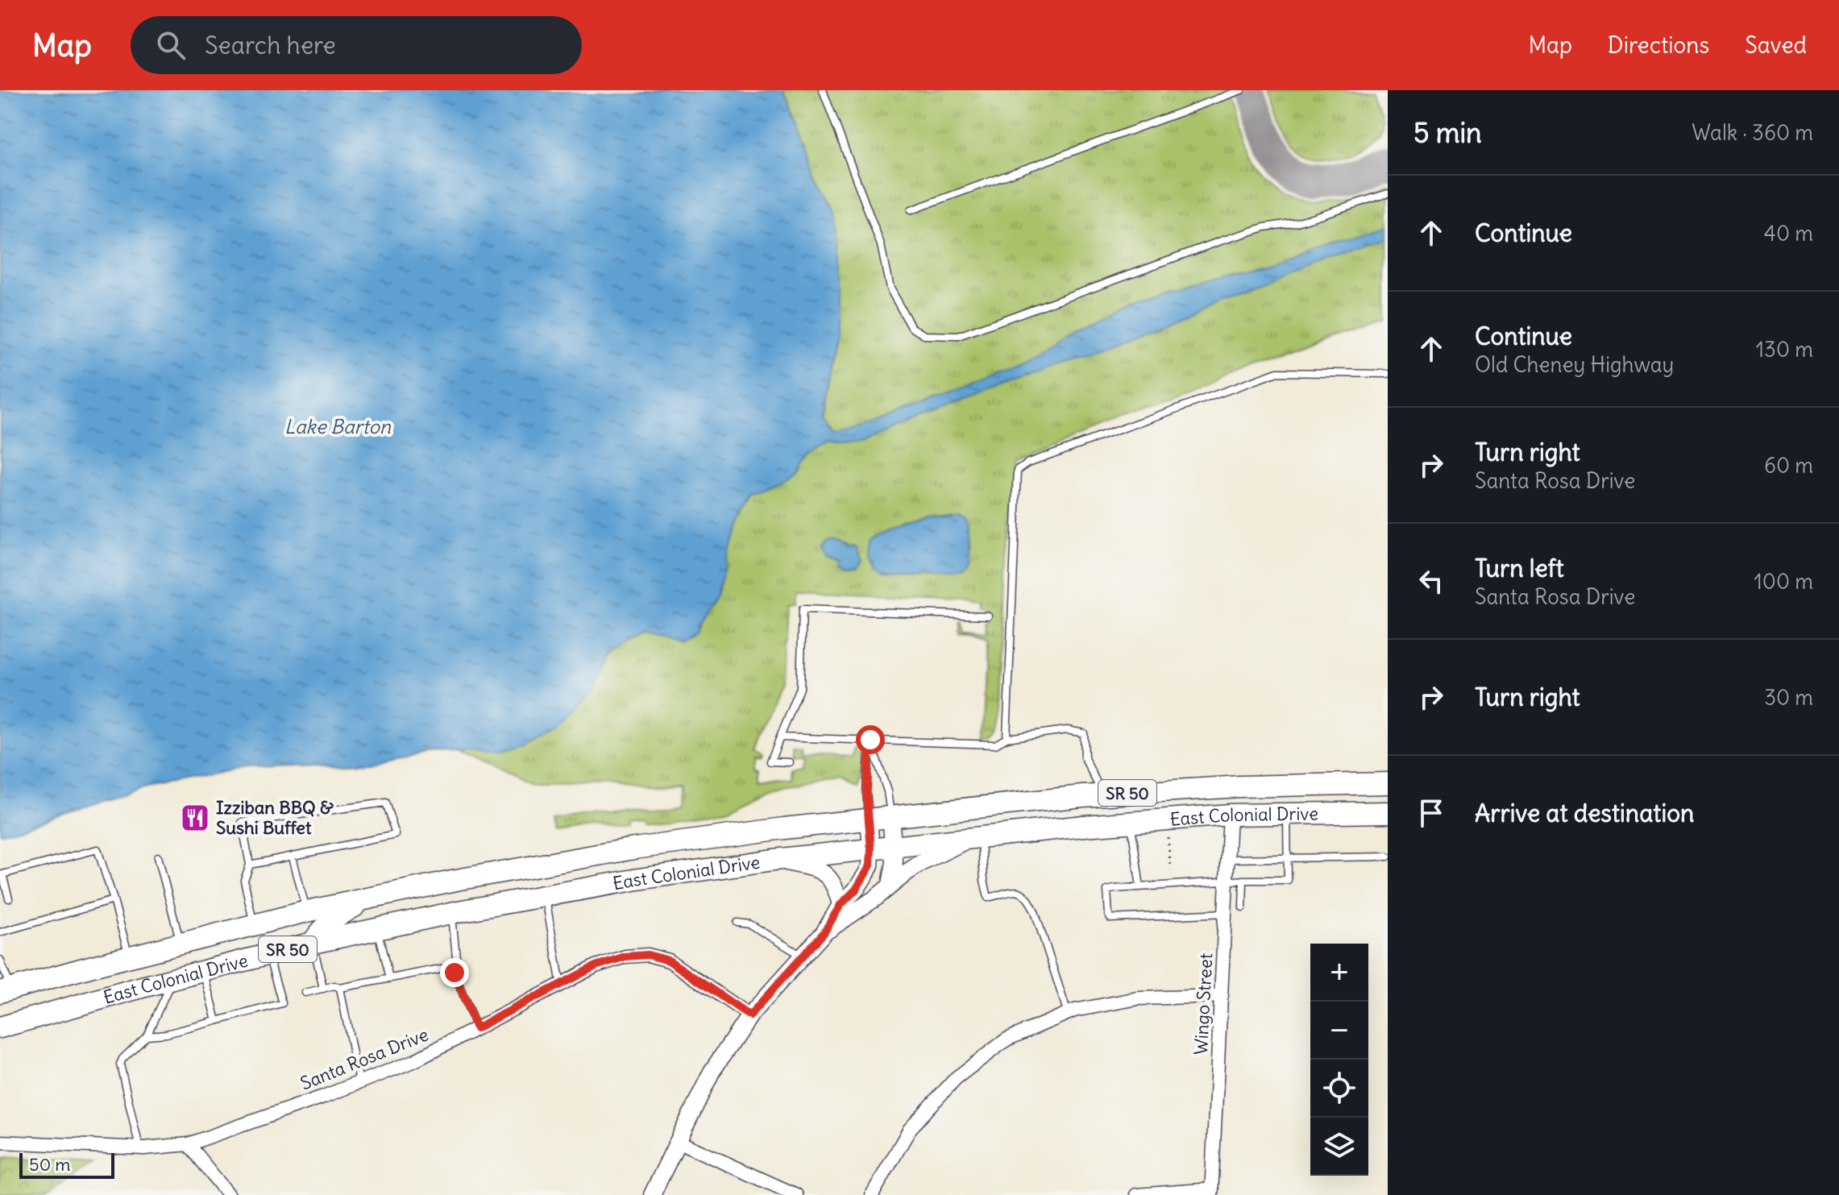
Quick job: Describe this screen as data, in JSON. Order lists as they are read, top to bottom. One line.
{"streets":{"highway":["SR 50","East Colonial Drive"],"street":["Wingo Street","Santa Rosa Drive"]},"crossings":[["East Colonial Drive","Wingo Street"]],"water":["Lake Barton"],"places":{"restaurant":["Izziban BBQ & Sushi Buffet"]},"scale_bar":"50 m","page":{"header":"Map","search":"Search here","nav":["Map","Directions","Saved"],"heading":["5 min","Walk · 360 m"],"list":[["Continue","40 m"],["Continue","Old Cheney Highway","130 m"],["Turn right","Santa Rosa Drive","60 m"],["Turn left","Santa Rosa Drive","100 m"],["Turn right","30 m"],"Arrive at destination"],"map_buttons":["+","−"],"scale":"50 m"}}
